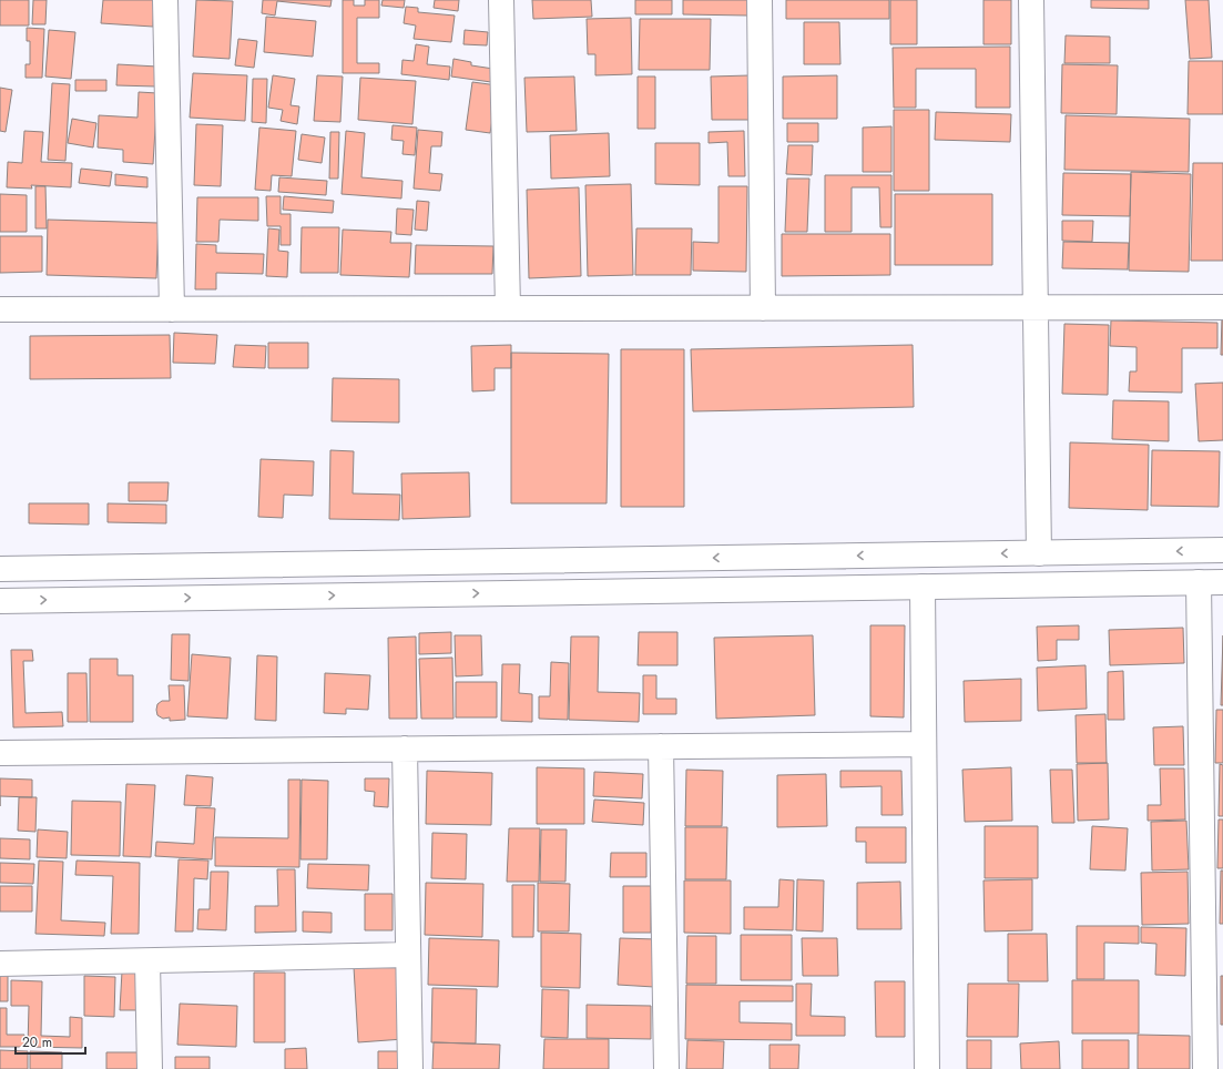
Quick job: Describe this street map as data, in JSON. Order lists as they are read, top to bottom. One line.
{"scale_bar":"20 m"}
